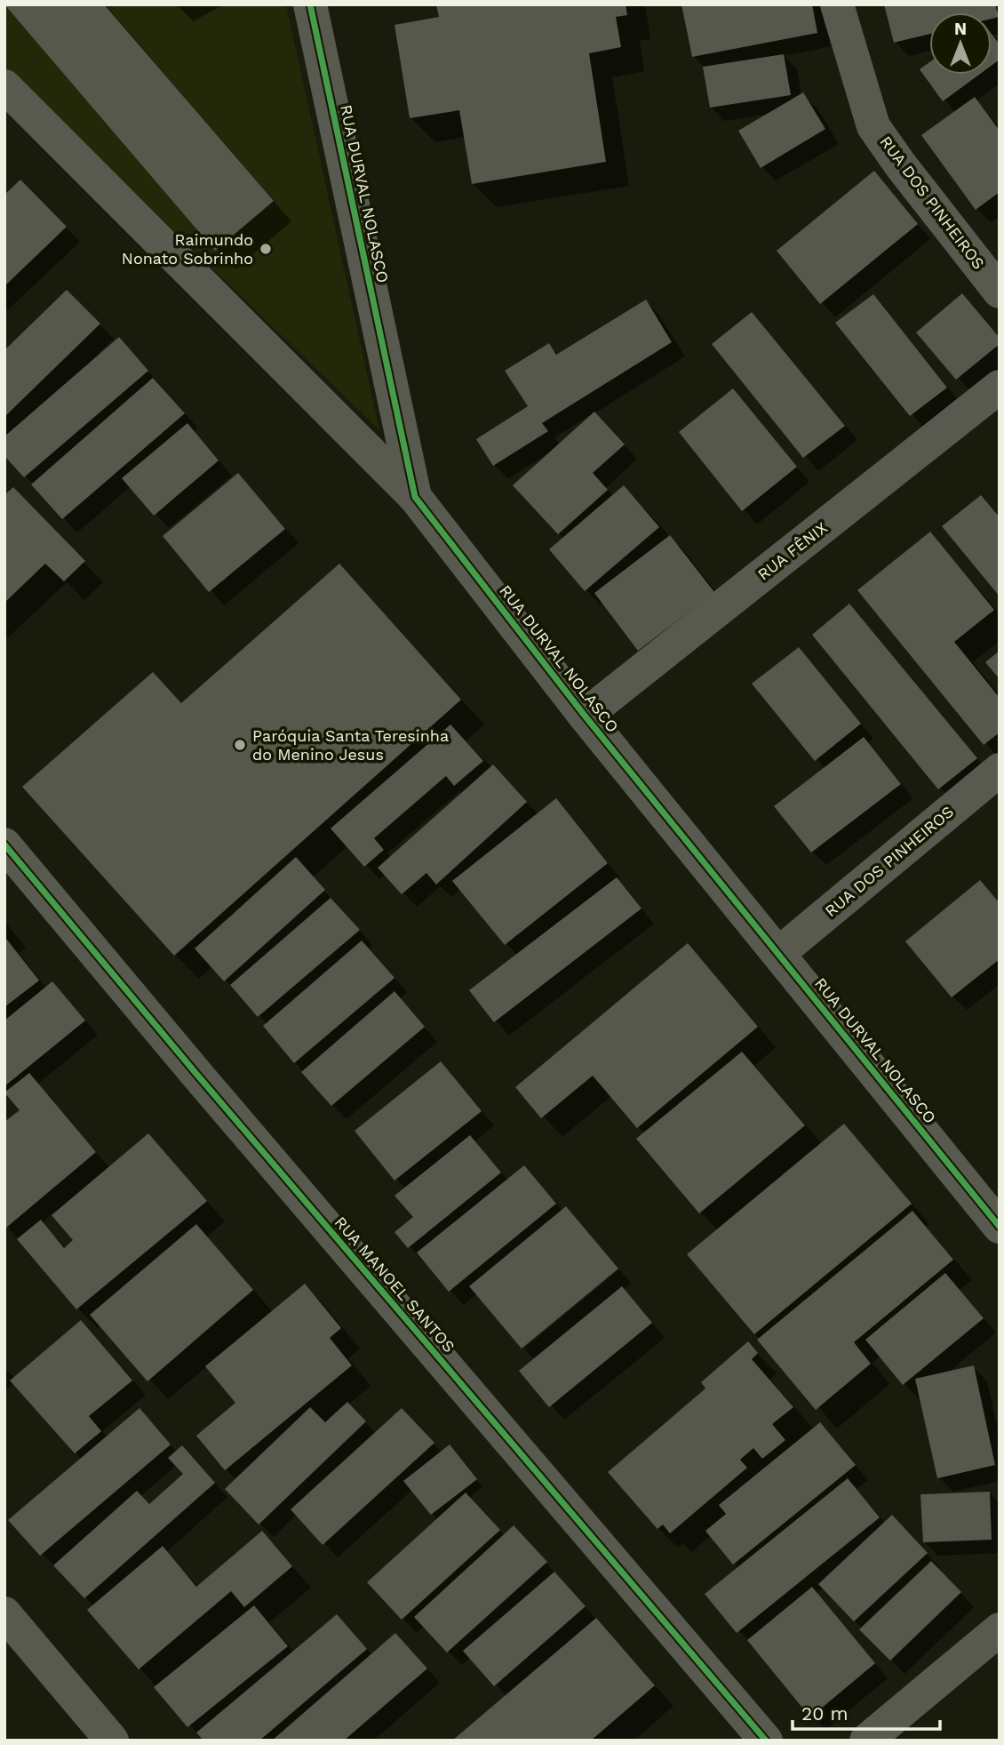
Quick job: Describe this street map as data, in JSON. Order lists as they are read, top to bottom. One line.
{"streets":{"street":["RUA DURVAL NOLASCO","RUA DOS PINHEIROS","RUA FÊNIX","RUA MANOEL SANTOS"]},"crossings":[["RUA DURVAL NOLASCO","RUA DOS PINHEIROS"],["RUA DURVAL NOLASCO","RUA FÊNIX"]],"places":["Raimundo Nonato Sobrinho","Paróquia Santa Teresinha do Menino Jesus"],"scale_bar":"20 m","north":"top"}
